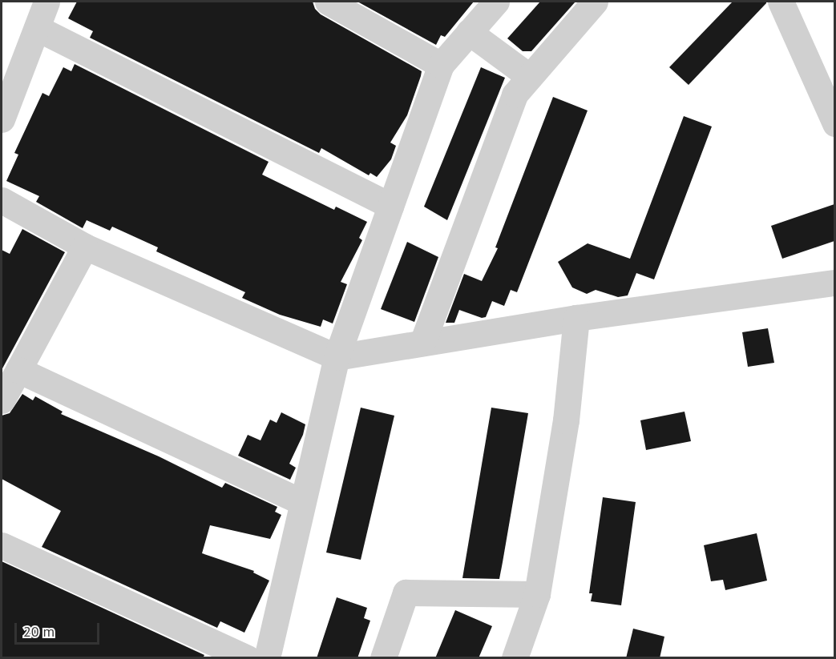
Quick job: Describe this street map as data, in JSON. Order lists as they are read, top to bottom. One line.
{"scale_bar":"20 m"}
